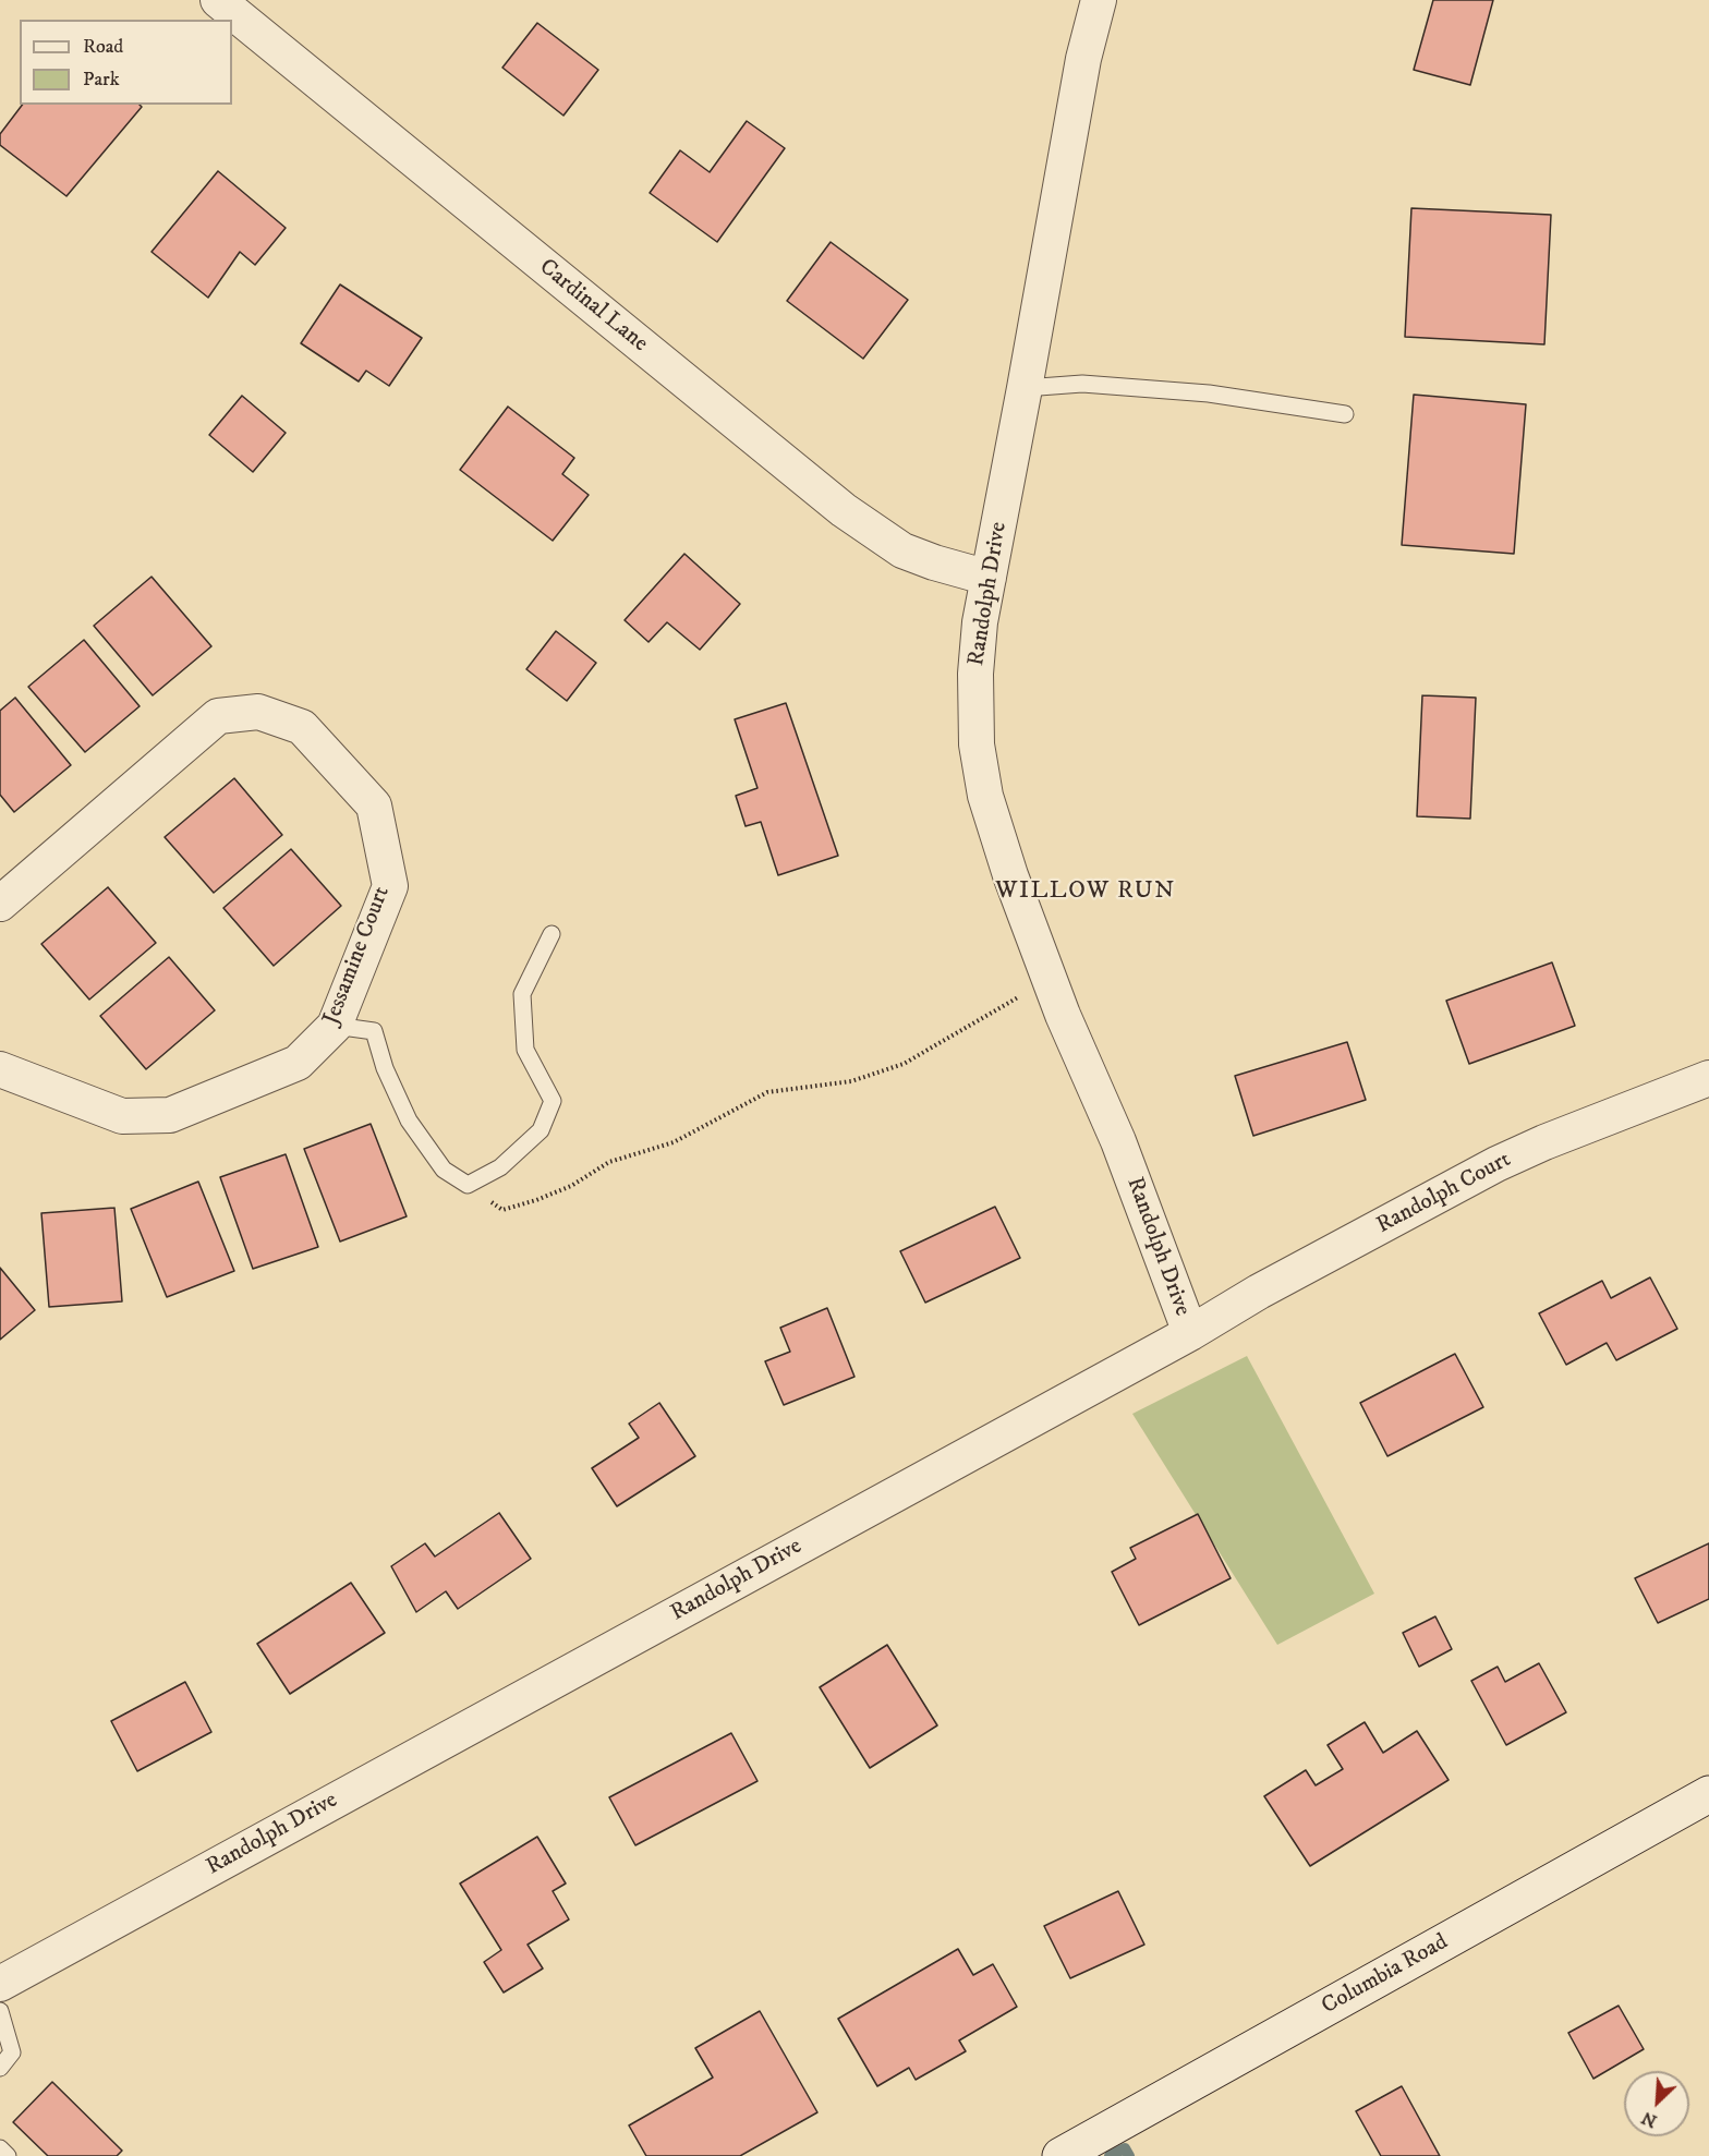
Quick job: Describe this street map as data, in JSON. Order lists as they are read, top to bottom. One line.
{"streets":{"street":["Cardinal Lane","Randolph Drive","Jessamine Court","Randolph Court","Columbia Road"]},"crossings":[["Cardinal Lane","Randolph Drive"],["Randolph Drive","Randolph Court"]],"districts":["WILLOW RUN"],"legend":["Road","Park"],"north":"bottom left"}
